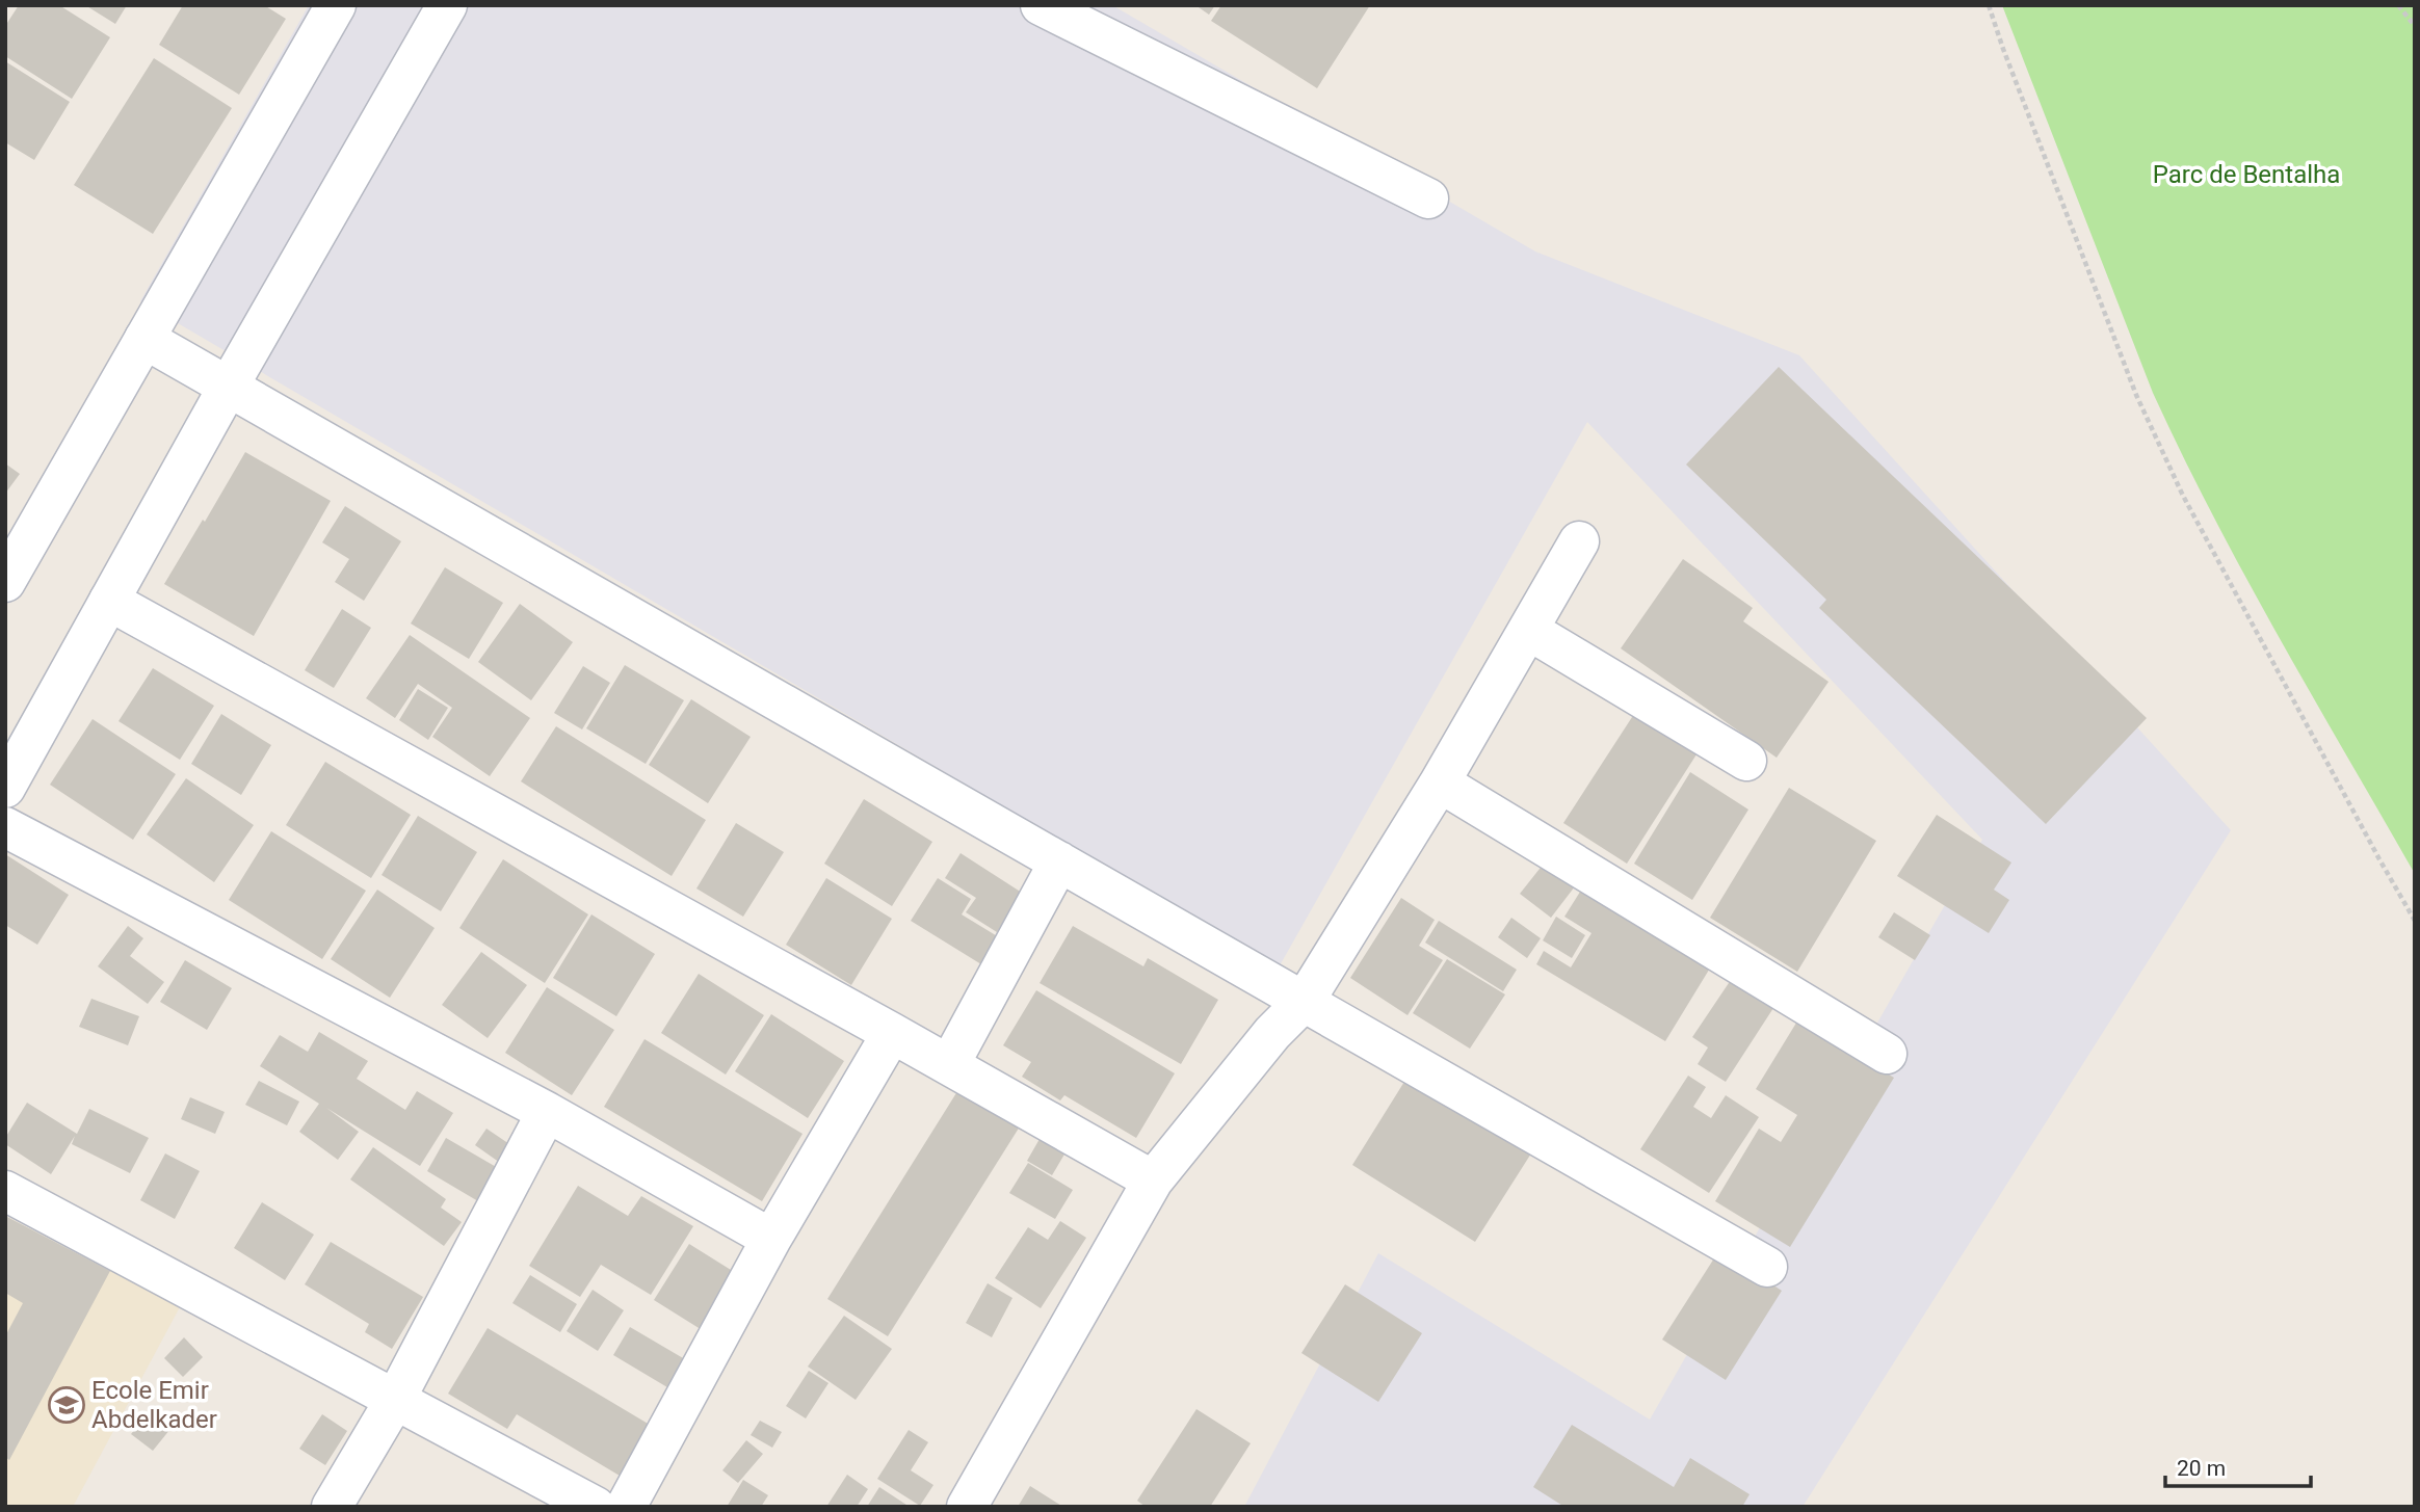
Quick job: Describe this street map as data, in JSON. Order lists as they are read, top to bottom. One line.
{"parks":["Parc de Bentalha"],"places":{"school or university":["Ecole Emir Abdelkader"]},"scale_bar":"20 m"}
